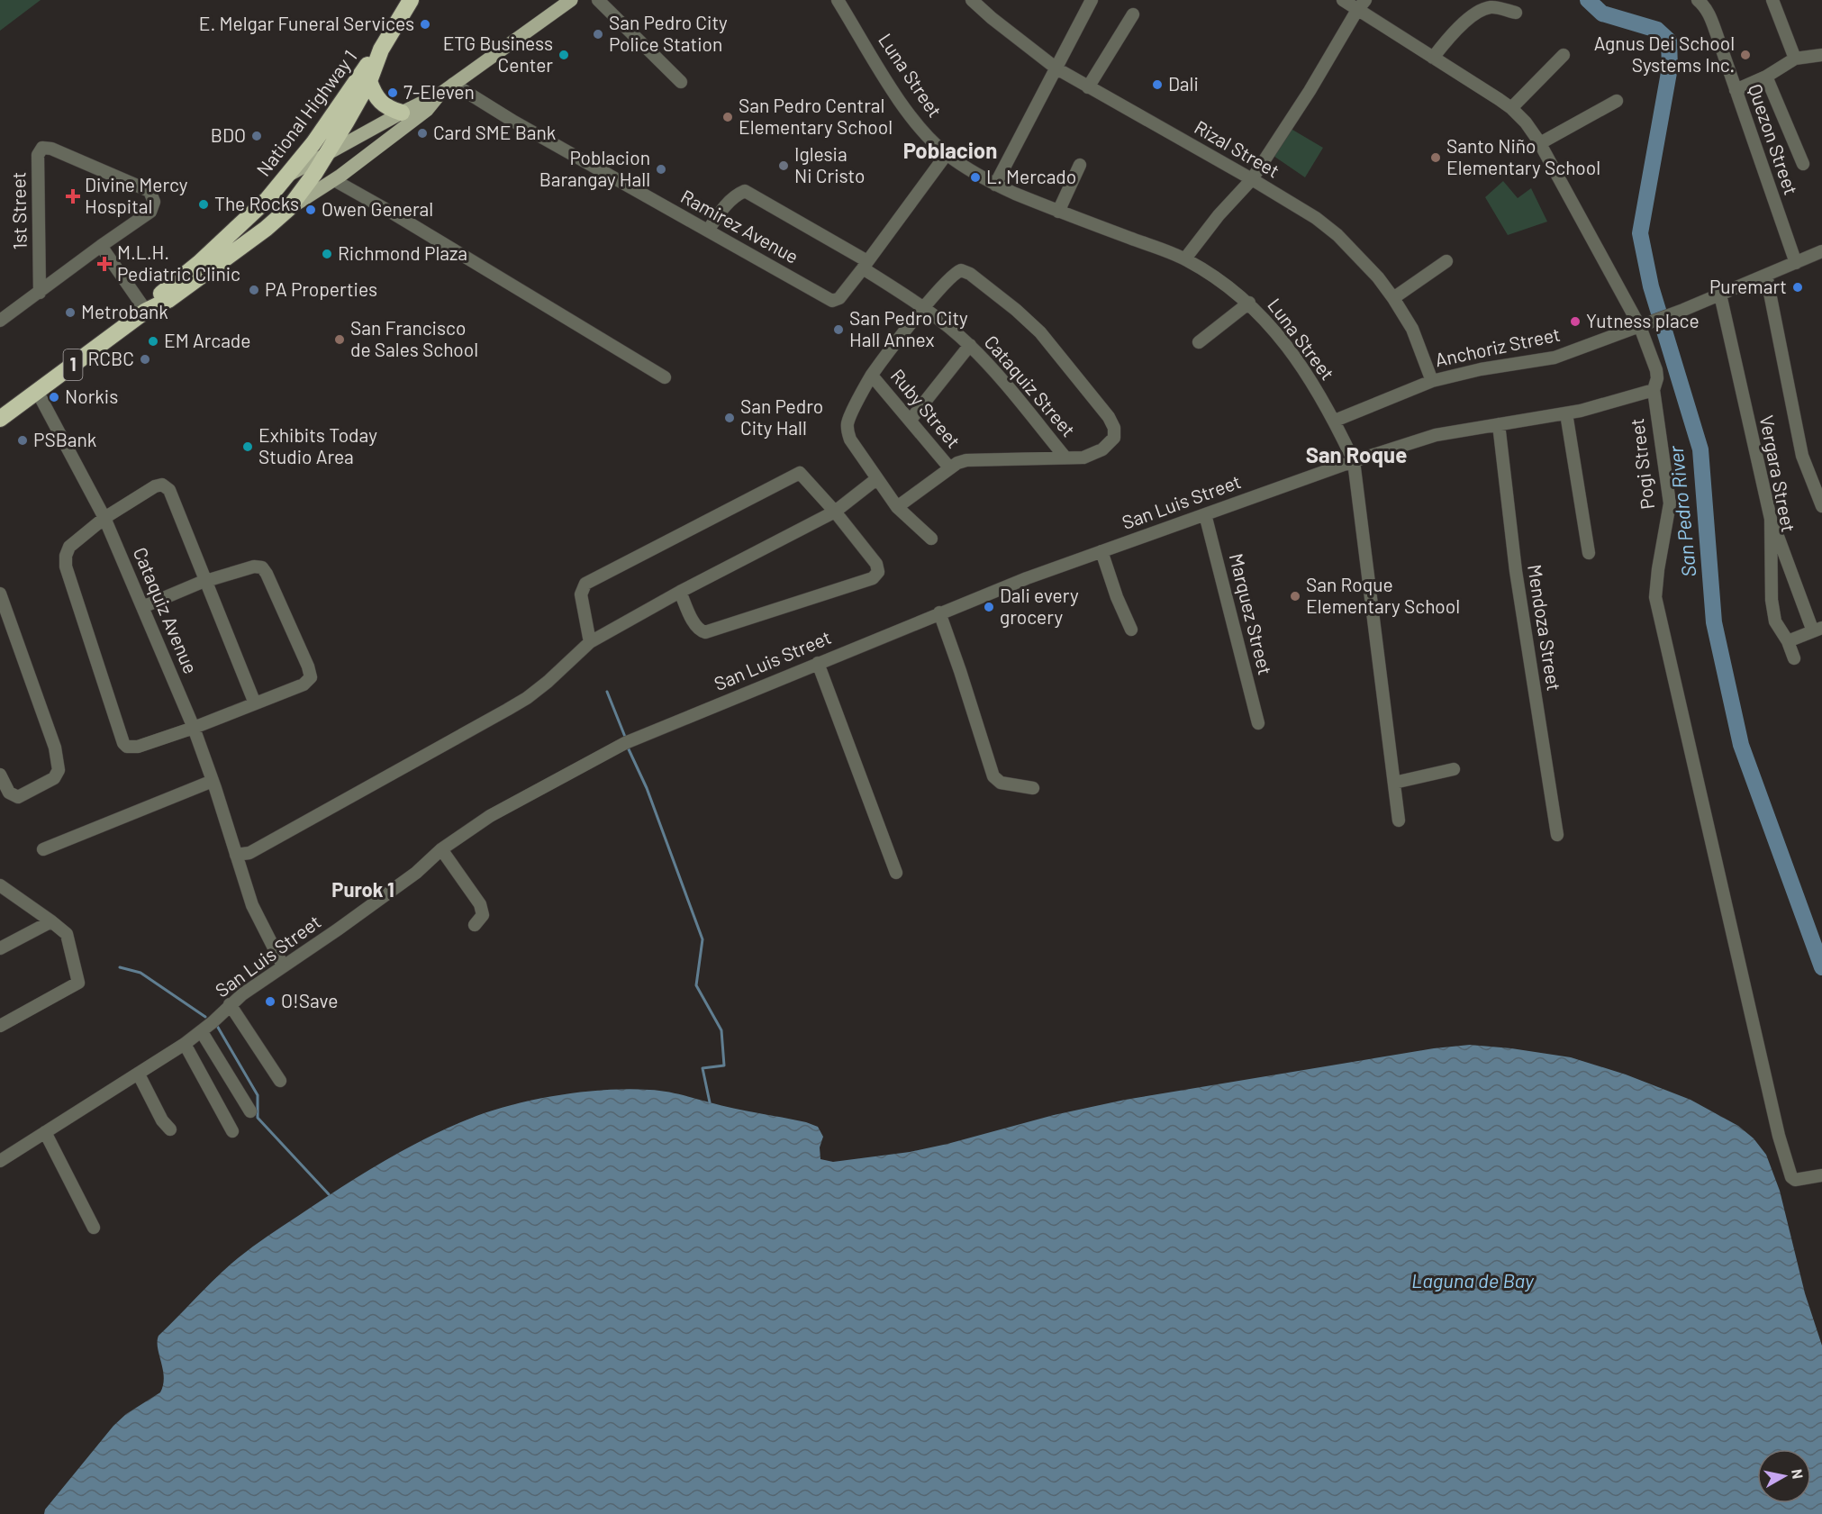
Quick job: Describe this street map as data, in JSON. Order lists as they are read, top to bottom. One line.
{"streets":{"highway":["National Highway 1","1"],"street":["Luna Street","Quezon Street","Rizal Street","1st Street","Ramirez Avenue","Anchoriz Street","Cataquiz Street","Ruby Street","Pogi Street","Vergara Street","San Luis Street","Cataquiz Avenue","Marquez Street","Mendoza Street"]},"crossings":[["Luna Street","Anchoriz Street"],["Luna Street","San Luis Street"],["National Highway 1","Cataquiz Avenue"],["Quezon Street","Anchoriz Street"],["Rizal Street","Anchoriz Street"],["Ramirez Avenue","Cataquiz Street"],["Anchoriz Street","Pogi Street"],["Anchoriz Street","Vergara Street"],["Pogi Street","San Luis Street"],["San Luis Street","Cataquiz Avenue"],["San Luis Street","Marquez Street"],["San Luis Street","Mendoza Street"]],"districts":["Poblacion","San Roque","Purok 1"],"water":["San Pedro River","Laguna de Bay"],"places":{"other":["E. Melgar Funeral Services","San Pedro City Police Station","ETG Business Center","Agnus Dei School Systems Inc.","Dali","7-Eleven","San Pedro Central Elementary School","Card SME Bank","BDO","Santo Niño Elementary School","Iglesia Ni Cristo","Poblacion Barangay Hall","L. Mercado","The Rocks","Owen General","Richmond Plaza","Puremart","PA Properties","Metrobank","Yutness place","San Pedro City Hall Annex","San Francisco de Sales School","EM Arcade","RCBC","Norkis","San Pedro City Hall","PSBank","Exhibits Today Studio Area","San Roque Elementary School","Dali every grocery","O!Save"],"health":["Divine Mercy Hospital","M.L.H. Pediatric Clinic"]},"north":"right"}
